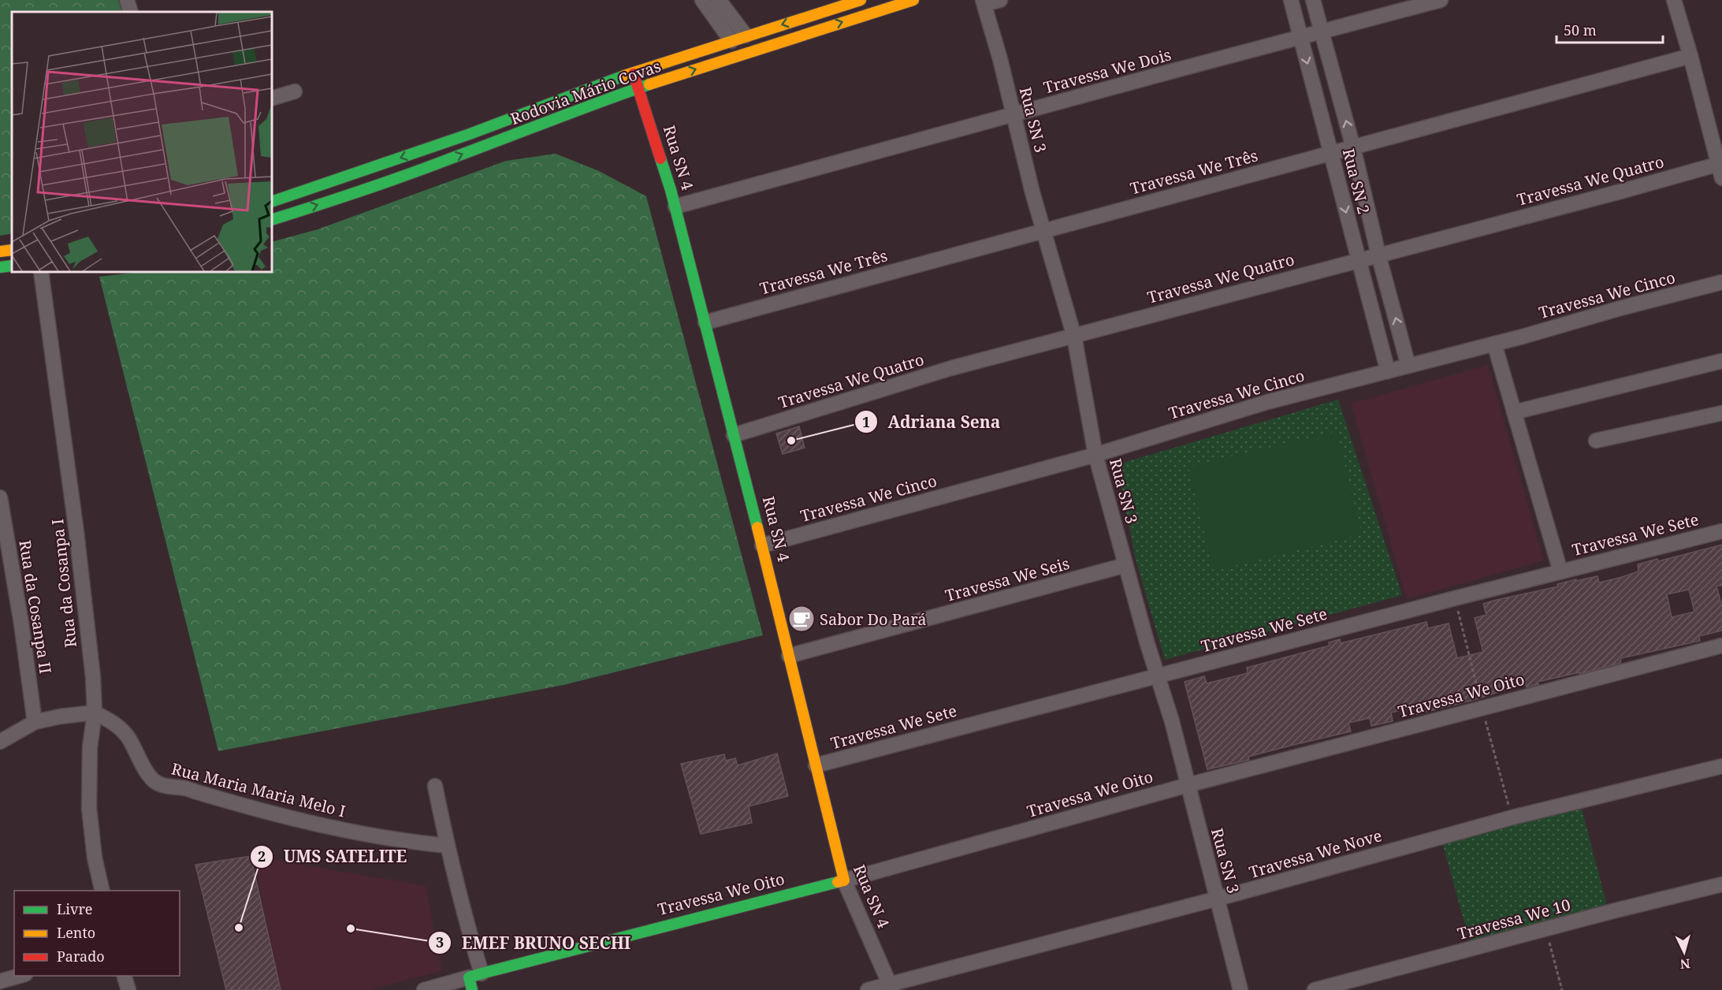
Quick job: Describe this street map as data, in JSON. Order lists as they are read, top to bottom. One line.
{"streets":{"main road":["Rodovia Mário Covas","Rua SN 4","Travessa We Oito"],"street":["Travessa We Dois","Rua SN 3","Travessa We Três","Travessa We Quatro","Rua SN 2","Travessa We Cinco","Travessa We Sete","Travessa We Seis","Rua da Cosanpa I","Rua da Cosanpa II","Rua Maria Maria Melo I","Travessa We Nove","Travessa We 10"]},"crossings":[["Travessa We Dois","Rua SN 3"],["Travessa We Dois","Rua SN 4"],["Travessa We Dois","Rua SN 2"],["Rodovia Mário Covas","Rua SN 4"],["Rua SN 3","Travessa We Três"],["Rua SN 3","Travessa We Quatro"],["Rua SN 3","Travessa We Cinco"],["Rua SN 3","Travessa We Sete"],["Rua SN 3","Travessa We Seis"],["Rua SN 3","Travessa We Oito"],["Rua SN 3","Travessa We Nove"],["Rua SN 4","Travessa We Três"],["Rua SN 4","Travessa We Quatro"],["Rua SN 4","Travessa We Cinco"],["Rua SN 4","Travessa We Sete"],["Rua SN 4","Travessa We Seis"],["Rua SN 4","Travessa We Oito"],["Rua SN 4","Travessa We Nove"],["Travessa We Três","Rua SN 2"],["Travessa We Quatro","Rua SN 2"],["Rua SN 2","Travessa We Cinco"],["Rua da Cosanpa I","Rua Maria Maria Melo I"]],"places":{"other":["Adriana Sena","UMS SATELITE","EMEF BRUNO SECHI"],"cafe":["Sabor Do Pará"]},"legend":["Livre","Lento","Parado"],"scale_bar":"50 m","north":"bottom"}
